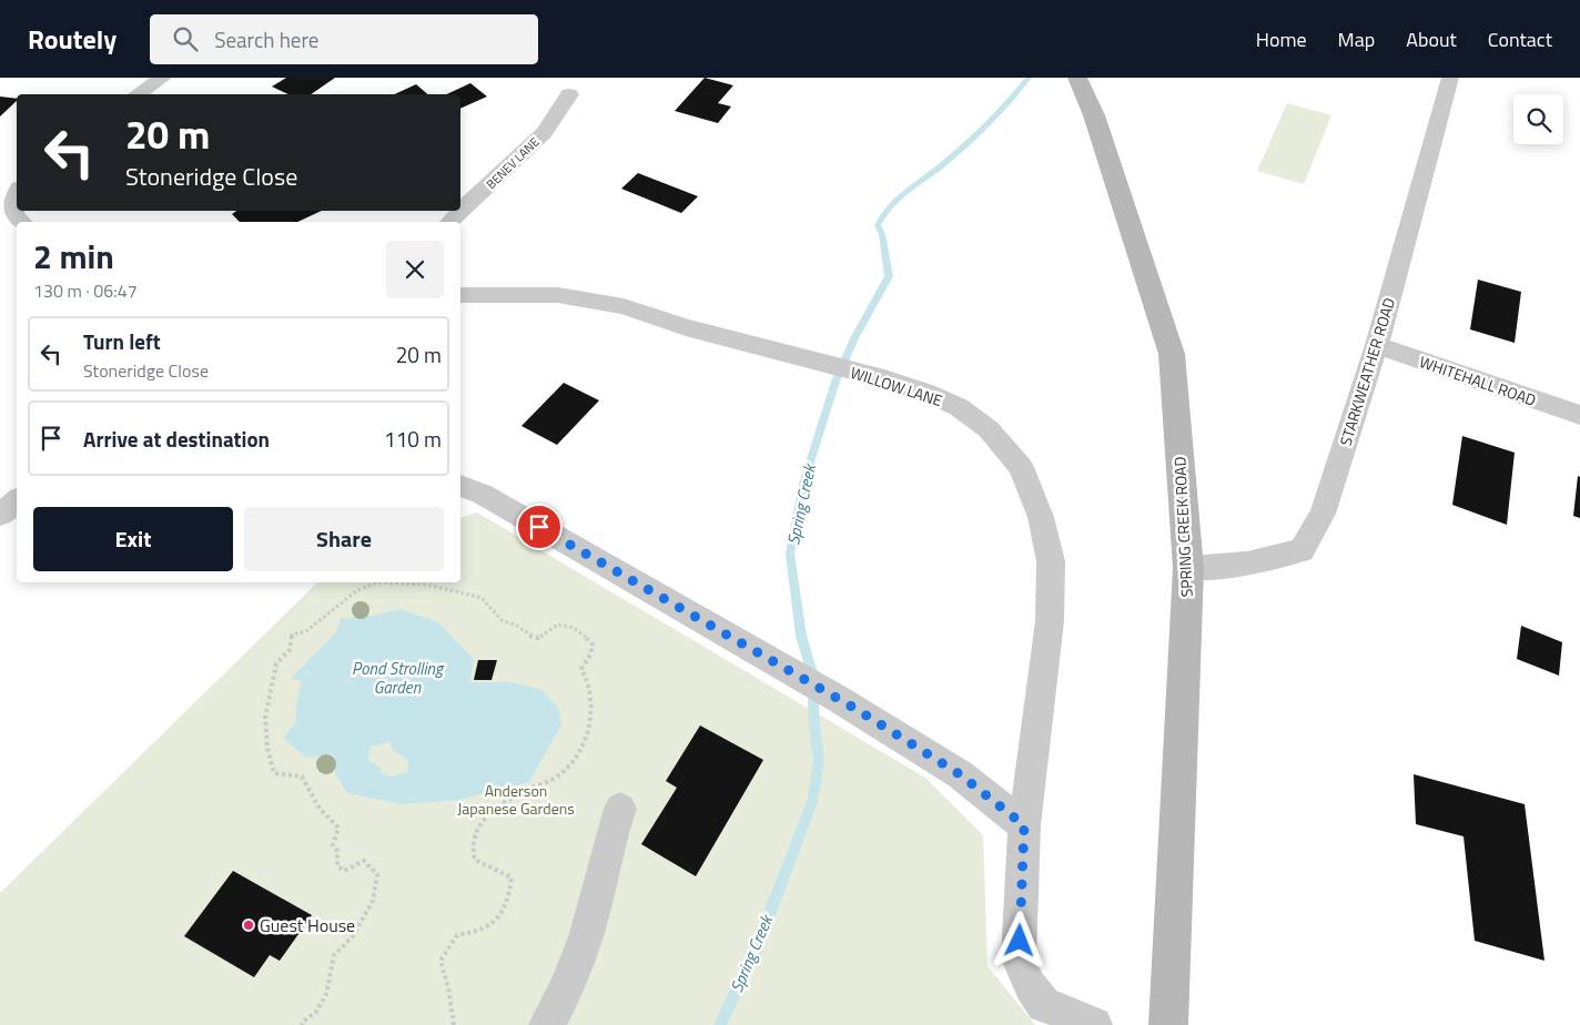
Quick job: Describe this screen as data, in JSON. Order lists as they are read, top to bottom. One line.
{"streets":{"main road":["SPRING CREEK ROAD"],"street":["BENEV LANE","STARKWEATHER ROAD","WHITEHALL ROAD","WILLOW LANE"]},"crossings":[["STARKWEATHER ROAD","WHITEHALL ROAD"],["STARKWEATHER ROAD","SPRING CREEK ROAD"]],"water":["Spring Creek","Pond Strolling Garden"],"parks":["Anderson Japanese Gardens"],"places":["Guest House"],"page":{"header":"Routely","search":"Search here","nav":["Home","Map","About","Contact"],"turn":["20 m","Stoneridge Close"],"heading":["2 min","130 m · 06:47"],"list":[{"name":"Turn left","note":"Stoneridge Close","value":"20 m"},{"name":"Arrive at destination","value":"110 m"}],"buttons":["Exit","Share"]}}
